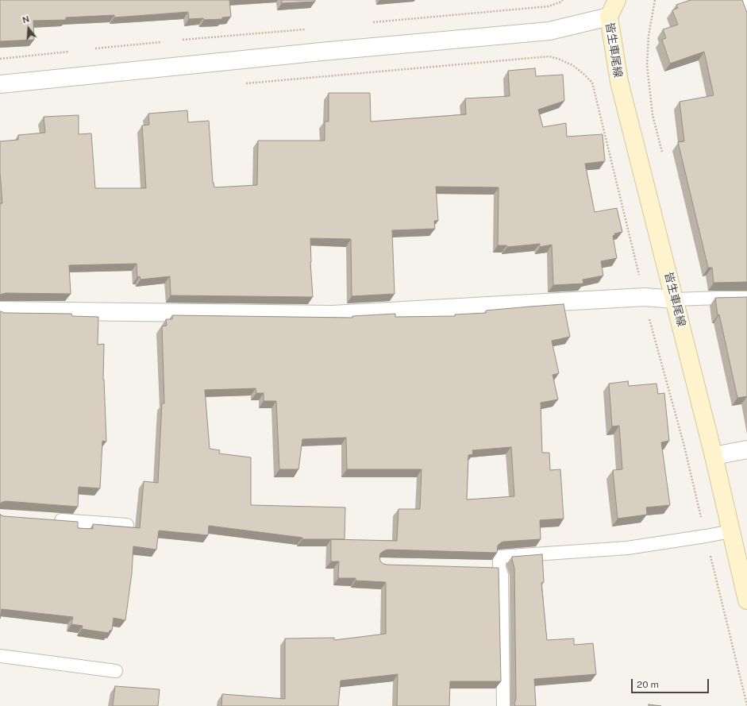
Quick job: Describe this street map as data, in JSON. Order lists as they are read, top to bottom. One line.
{"streets":{"main road":["皆生車尾線"]},"scale_bar":"20 m","north":"top"}
